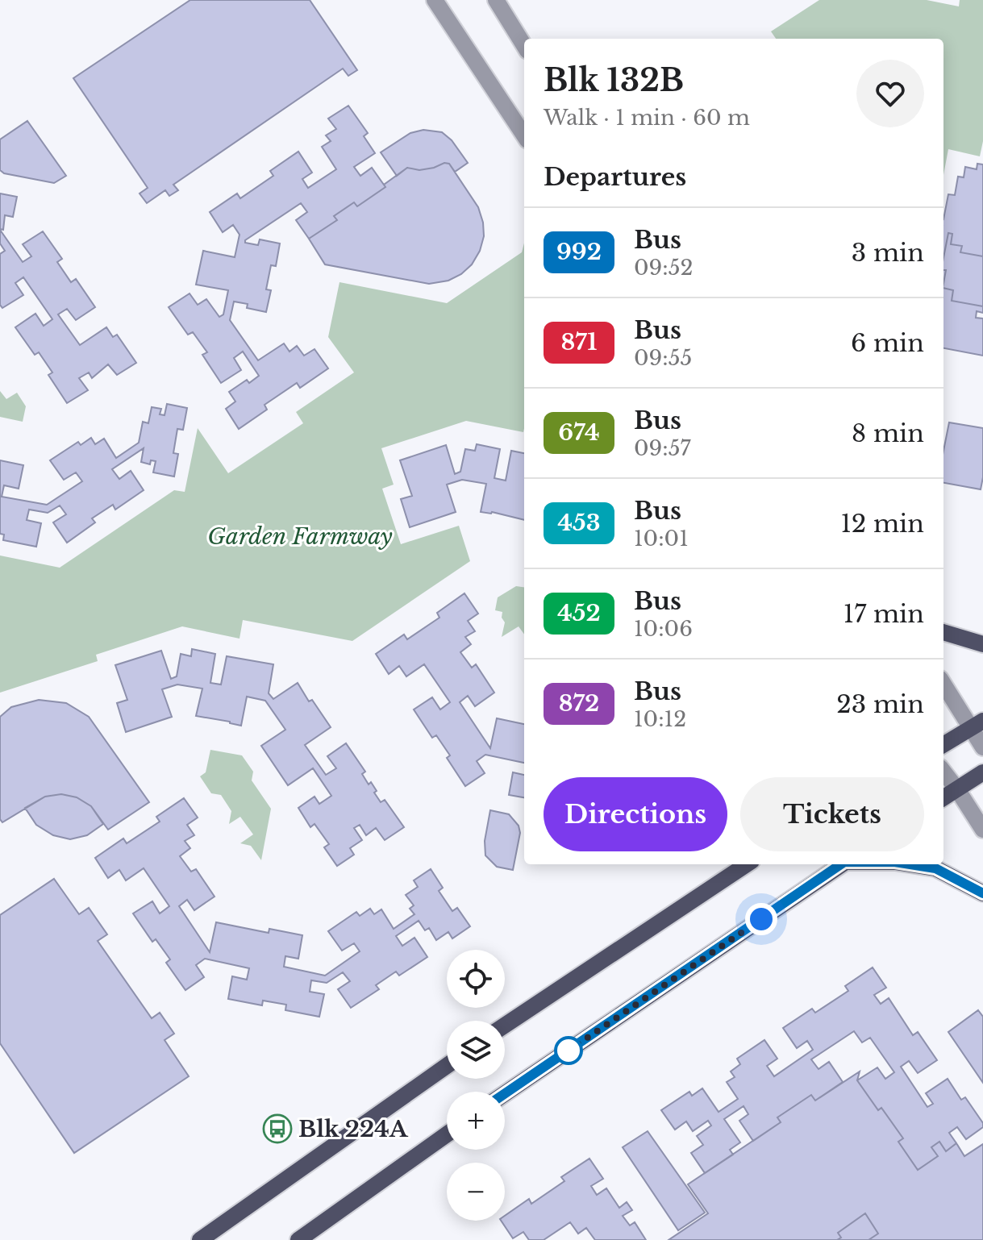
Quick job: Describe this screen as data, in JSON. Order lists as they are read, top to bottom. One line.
{"parks":["Garden Farmway"],"places":{"bus stop":["Blk 224A"]},"lines":["bus line 992"],"page":{"heading":[["Blk 132B","Walk · 1 min · 60 m"],"Departures"],"list":[{"mark":"992","name":"Bus","note":"09:52","value":"3 min"},{"mark":"871","name":"Bus","note":"09:55","value":"6 min"},{"mark":"674","name":"Bus","note":"09:57","value":"8 min"},{"mark":"453","name":"Bus","note":"10:01","value":"12 min"},{"mark":"452","name":"Bus","note":"10:06","value":"17 min"},{"mark":"872","name":"Bus","note":"10:12","value":"23 min"}],"buttons":["Directions","Tickets"],"map_buttons":["+","−"]}}
